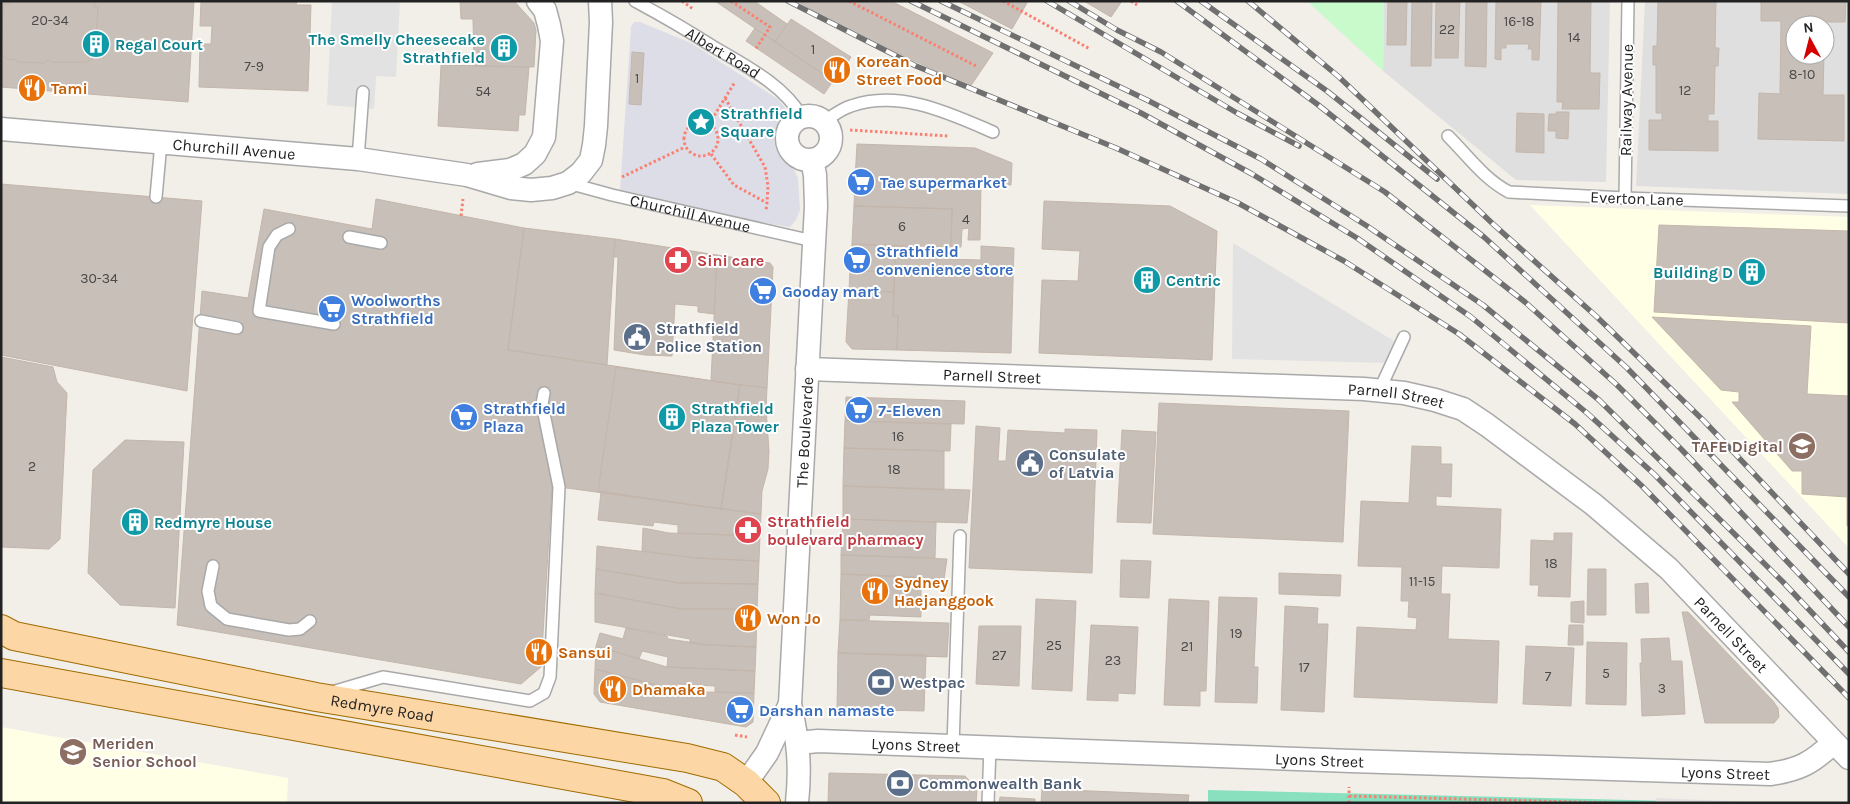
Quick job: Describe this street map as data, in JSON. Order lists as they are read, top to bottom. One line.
{"streets":{"main road":["Redmyre Road"],"street":["Churchill Avenue","Parnell Street","The Boulevarde","Lyons Street"],"lane":["Albert Road","Railway Avenue","Everton Lane"]},"crossings":[["Albert Road","The Boulevarde"],["Railway Avenue","Everton Lane"],["Churchill Avenue","The Boulevarde"],["Parnell Street","The Boulevarde"],["Parnell Street","Lyons Street"],["The Boulevarde","Redmyre Road"],["The Boulevarde","Lyons Street"]],"places":{"building":["Regal Court","The Smelly Cheesecake Strathfield","Building D","Centric","Strathfield Plaza Tower","Redmyre House"],"restaurant":["Korean Street Food","Tami","Sydney Haejanggook","Won Jo","Sansui","Dhamaka"],"place":["Strathfield Square"],"supermarket":["Tae supermarket","Strathfield convenience store","Gooday mart","Woolworths Strathfield","7-Eleven","Strathfield Plaza","Darshan namaste"],"pharmacy":["Sini care","Strathfield boulevard pharmacy"],"public building":["Strathfield Police Station","Consulate of Latvia"],"school or university":["TAFE Digital","Meriden Senior School"],"bank":["Westpac","Commonwealth Bank"]},"house_numbers":["20-34","16-18","22","14","1","7-9","8-10","1","12","54","4","6","30-34","16","2","18","18","11-15","19","25","21","27","23","17","5","7","3"],"north":"top"}
